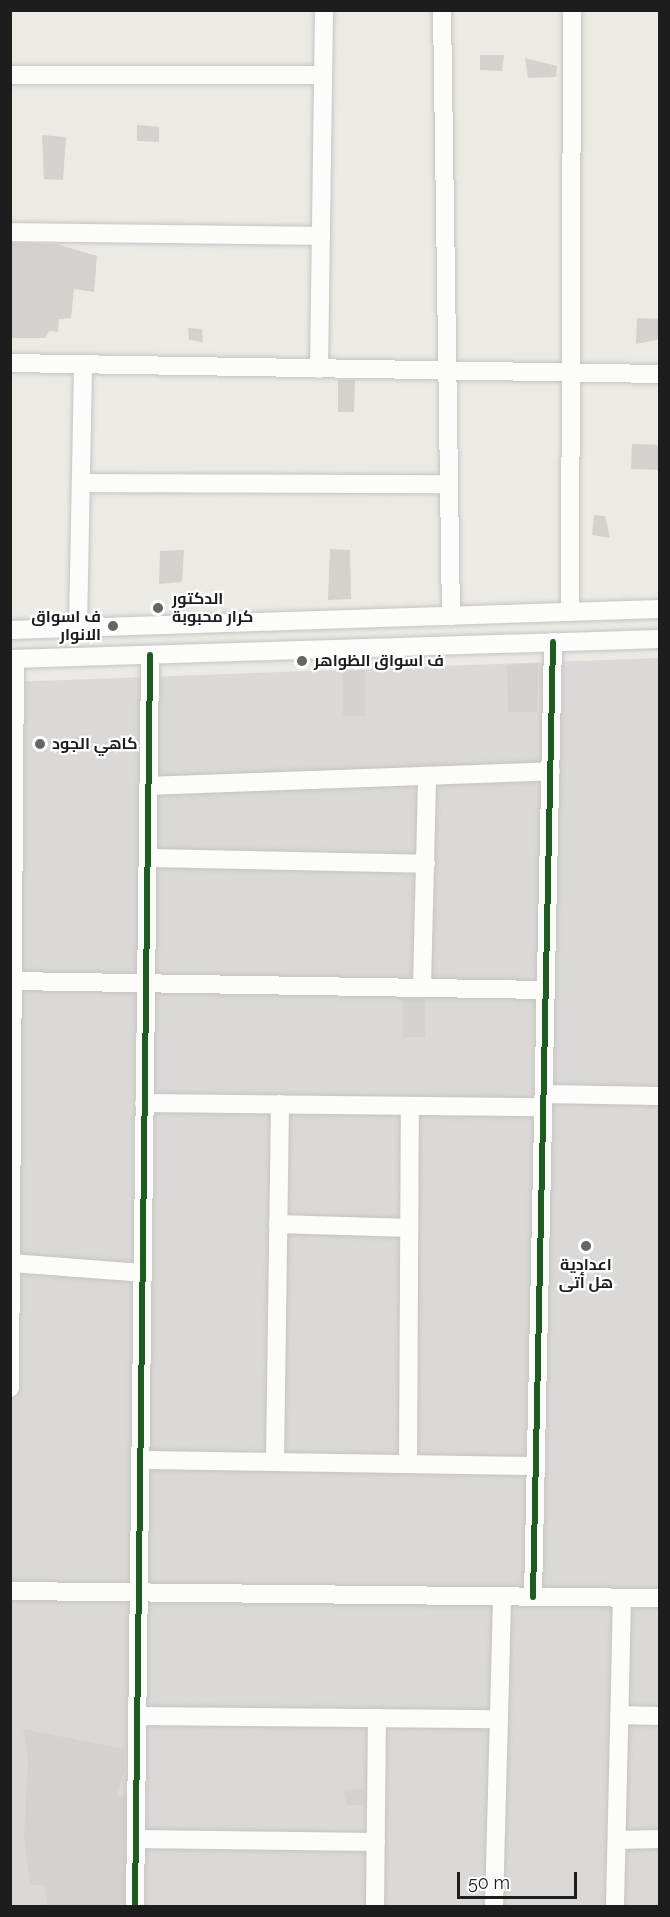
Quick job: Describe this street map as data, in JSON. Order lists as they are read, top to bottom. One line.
{"places":["الدكتور كرار محبوبة","ف اسواق الانوار","ف اسواق الظواهر","كاهي الجود","اعدادية هل أتى"],"scale_bar":"50 m"}
